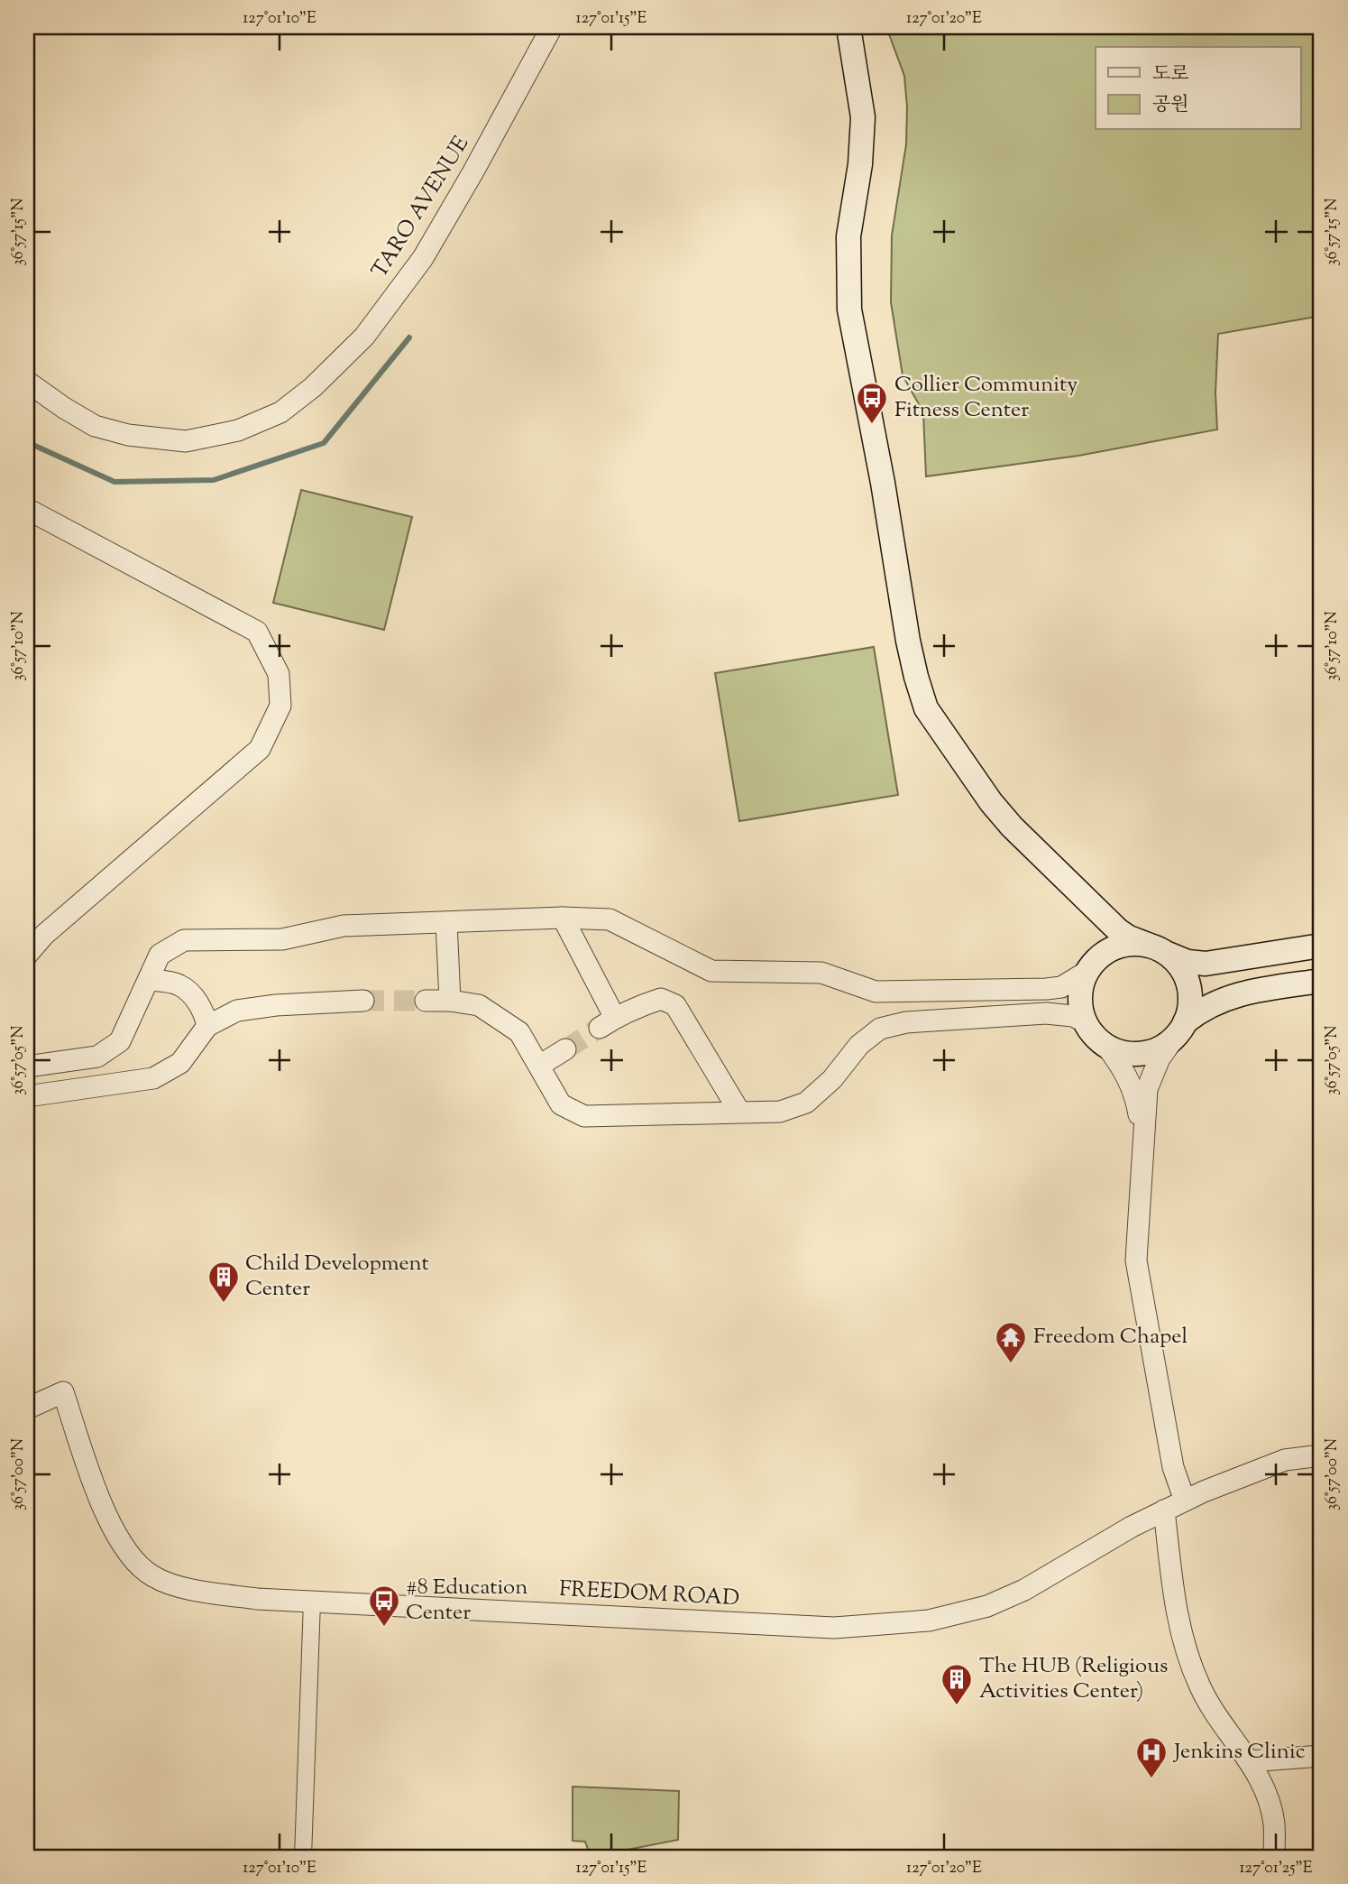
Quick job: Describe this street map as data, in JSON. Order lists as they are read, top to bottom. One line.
{"streets":{"street":["TARO AVENUE","FREEDOM ROAD"]},"places":{"bus stop":["Collier Community Fitness Center","#8 Education Center"],"building":["Child Development Center","The HUB (Religious Activities Center)"],"temple":["Freedom Chapel"],"hospital":["Jenkins Clinic"]},"legend":["도로","공원"],"coordinates":["127°01'10\"E","127°01'15\"E","127°01'20\"E","36°57'15\"N","36°57'10\"N","36°57'05\"N","36°57'00\"N","127°01'25\"E"]}
